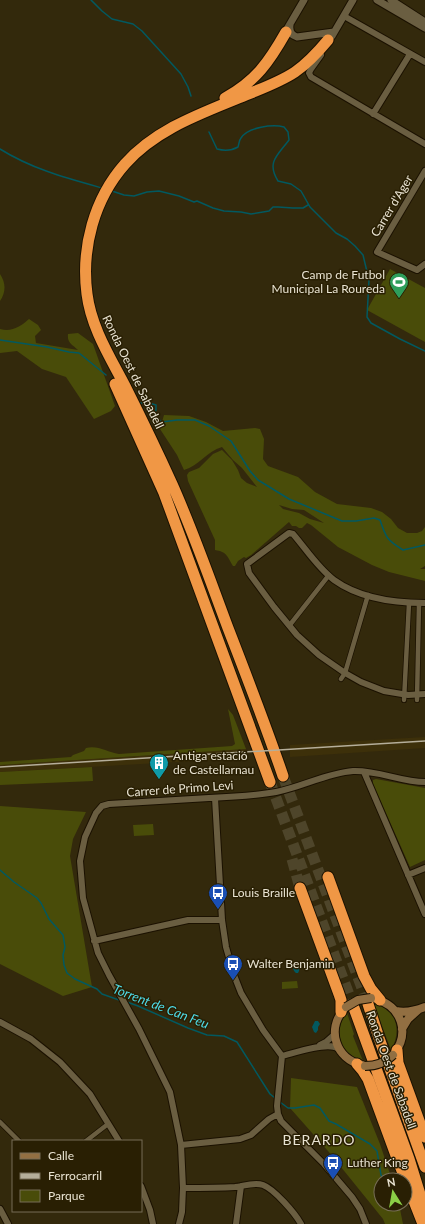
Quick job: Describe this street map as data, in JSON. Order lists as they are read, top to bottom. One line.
{"streets":{"highway":["Ronda Oest de Sabadell"],"street":["Carrer d'Ager","Carrer de Primo Levi"]},"districts":["BERARDO"],"water":["Torrent de Can Feu"],"places":{"sports":["Camp de Futbol Municipal La Roureda"],"building":["Antiga estació de Castellarnau"],"bus stop":["Louis Braille","Walter Benjamin","Luther King"]},"legend":["Calle","Ferrocarril","Parque"],"north":"top"}
